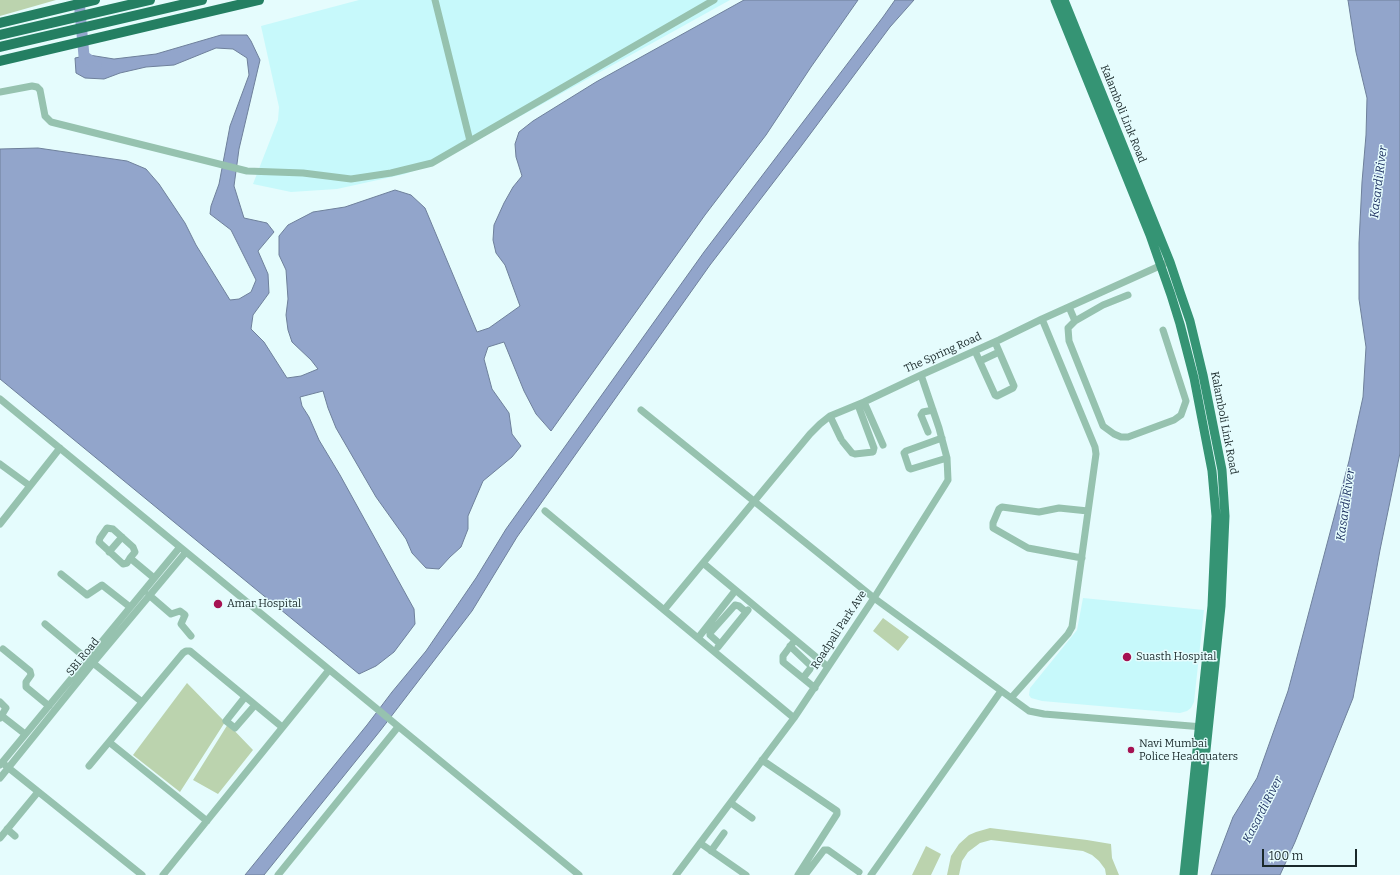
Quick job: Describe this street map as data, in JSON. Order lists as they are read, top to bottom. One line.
{"streets":{"main road":["Kalamboli Link Road"],"street":["The Spring Road","Roadpali Park Ave","SBI Road"]},"crossings":[["Kalamboli Link Road","The Spring Road"],["The Spring Road","Roadpali Park Ave"]],"water":["Kasardi River"],"places":["Amar Hospital","Suasth Hospital","Navi Mumbai Police Headquaters"],"scale_bar":"100 m"}
